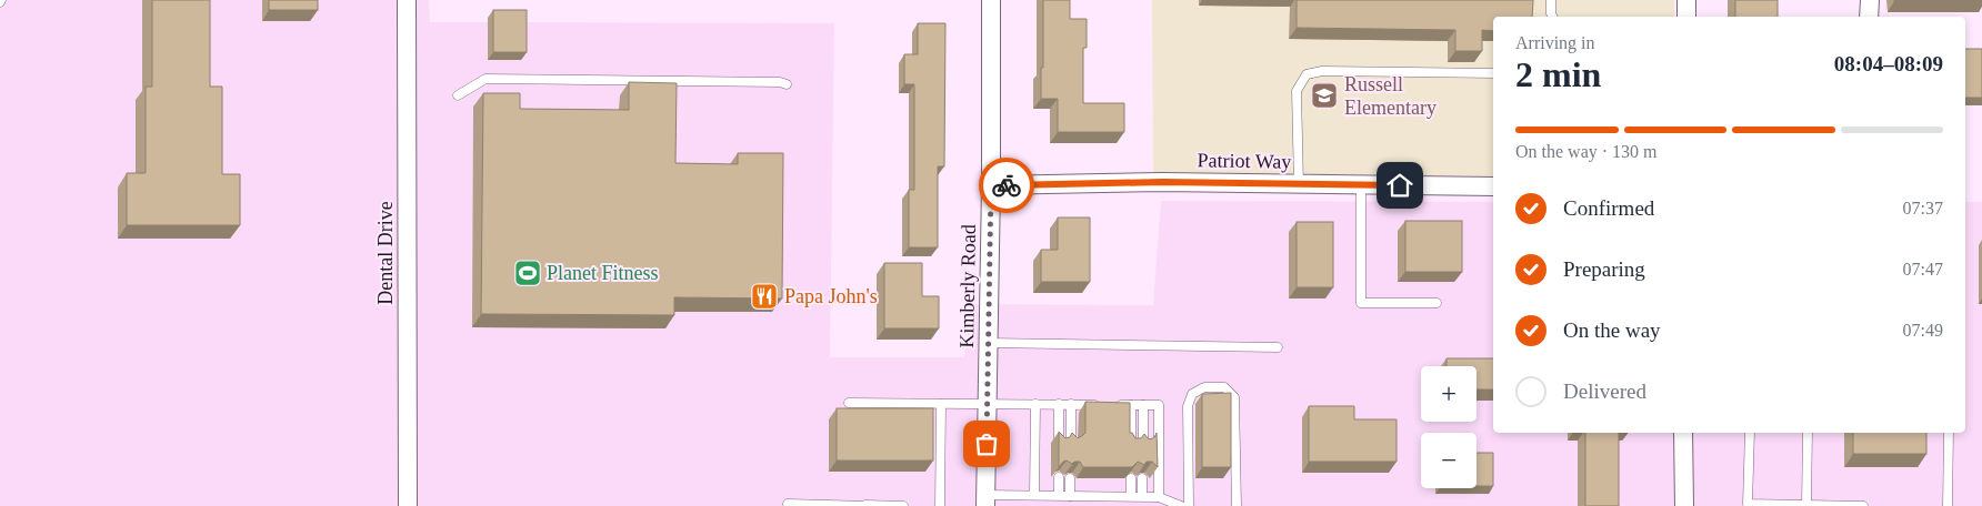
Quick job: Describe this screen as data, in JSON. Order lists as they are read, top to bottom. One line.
{"streets":{"street":["Patriot Way","Dental Drive","Kimberly Road"]},"crossings":[["Patriot Way","Kimberly Road"]],"places":{"school or university":["Russell Elementary"],"sports":["Planet Fitness"],"restaurant":["Papa John's"]},"page":{"heading":["2 min","Arriving in","08:04–08:09"],"bar":"On the way · 130 m","list":[["Confirmed","07:37"],["Preparing","07:47"],["On the way","07:49"],"Delivered"],"map_buttons":["+","−"]}}
